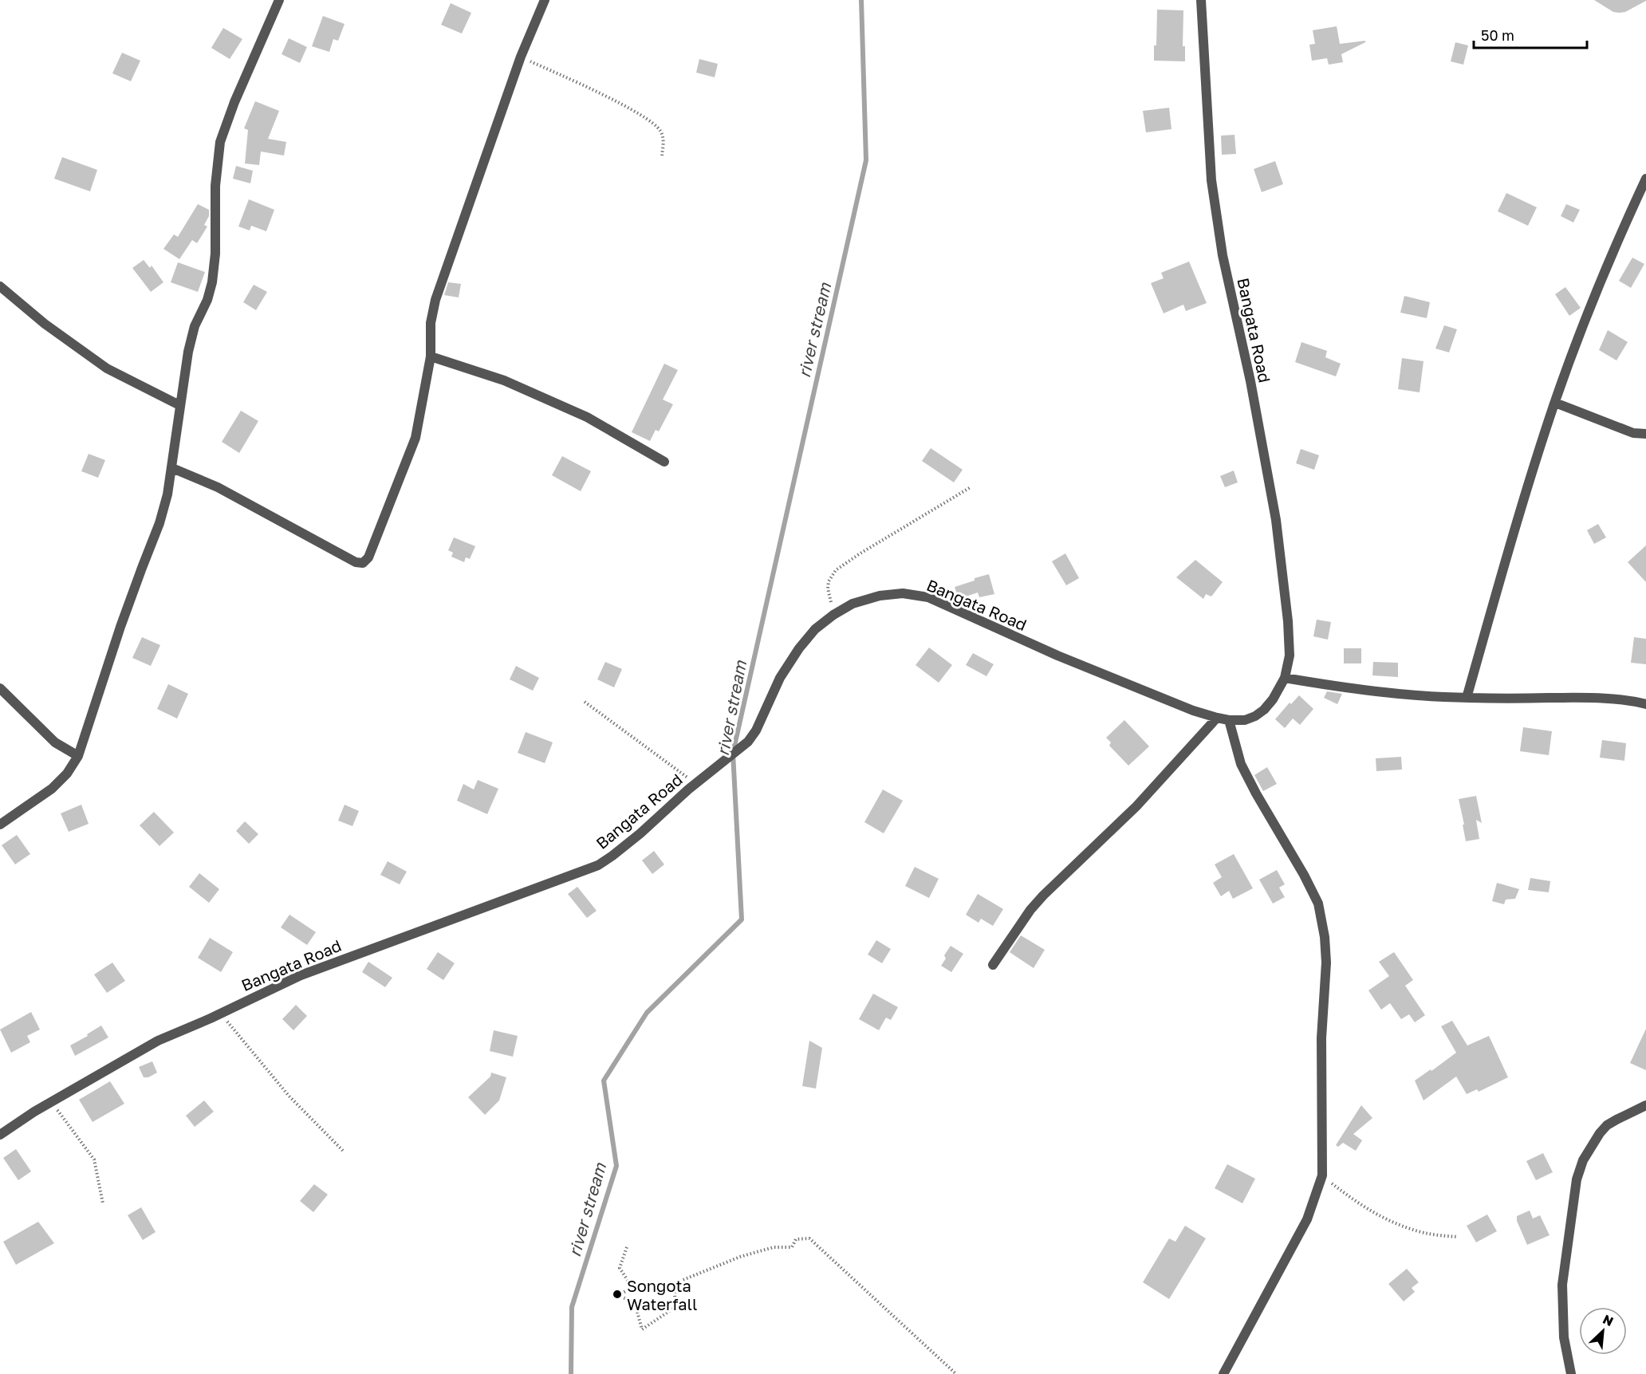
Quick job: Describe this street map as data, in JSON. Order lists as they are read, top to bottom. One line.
{"streets":{"street":["Bangata Road"]},"water":["river stream"],"places":["Songota Waterfall"],"scale_bar":"50 m","north":"top right"}
